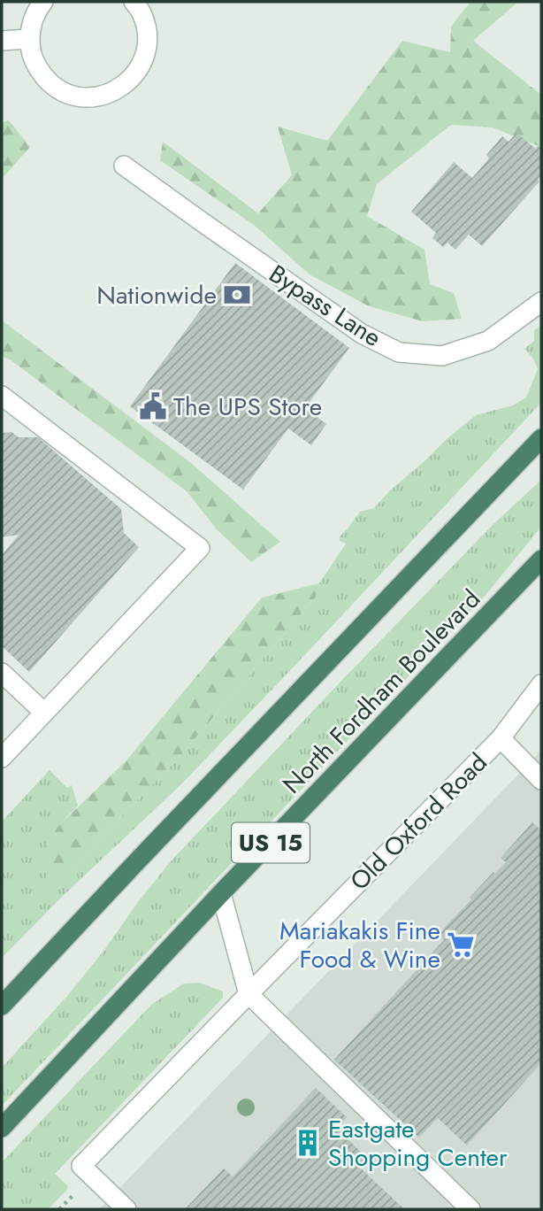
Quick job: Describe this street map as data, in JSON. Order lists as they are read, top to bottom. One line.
{"streets":{"highway":["North Fordham Boulevard","US 15"],"street":["Bypass Lane","Old Oxford Road"]},"places":{"bank":["Nationwide"],"public building":["The UPS Store"],"supermarket":["Mariakakis Fine Food & Wine"],"building":["Eastgate Shopping Center"]}}
